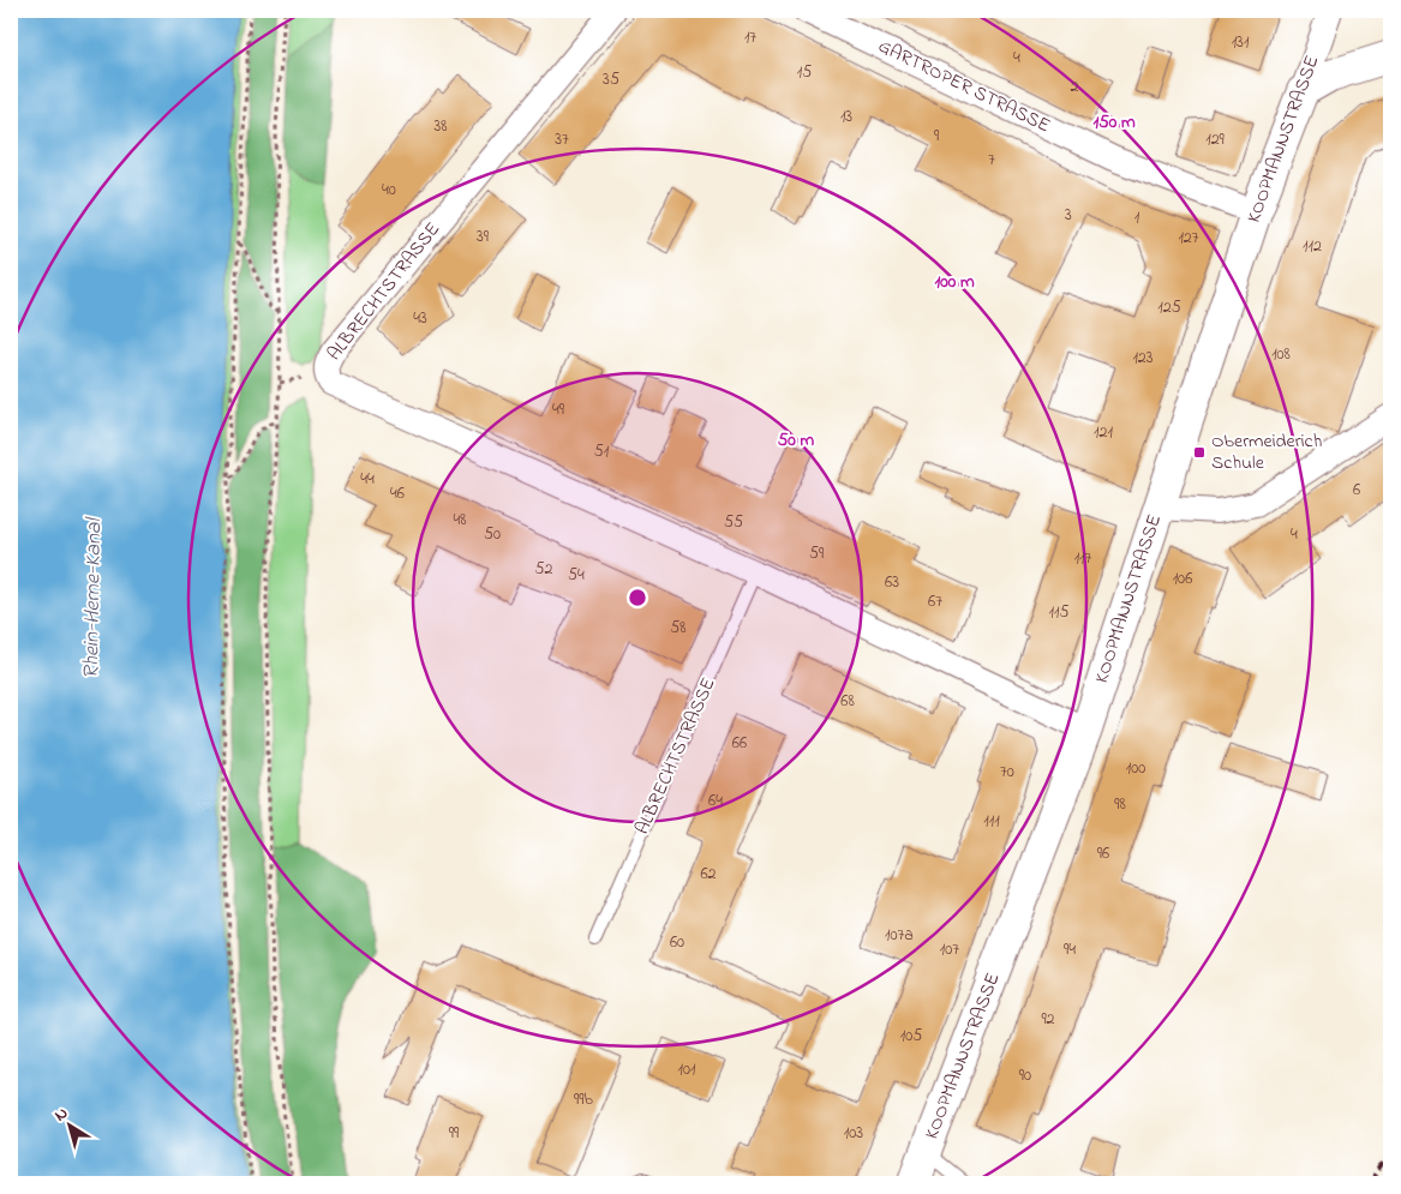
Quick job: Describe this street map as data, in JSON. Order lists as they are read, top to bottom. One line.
{"streets":{"street":["GARTROPER STRASSE","KOOPMANNSTRASSE","ALBRECHTSTRASSE"]},"crossings":[["GARTROPER STRASSE","KOOPMANNSTRASSE"],["KOOPMANNSTRASSE","ALBRECHTSTRASSE"]],"water":["Rhein-Herne-Kanal"],"places":{"transit":["Obermeiderich Schule"]},"house_numbers":["17","131","4","15","35","2","13","38","9","37","129","7","40","3","1","39","127","112","125","43","108","123","49","121","51","44","6","46","48","55","50","4","59","117","52","54","106","63","67","115","58","68","66","100","70","64","98","111","96","62","107a","60","107","94","92","105","101","90","99b","99","103"],"north":"top left","rings":["150 m","100 m","50 m"]}
